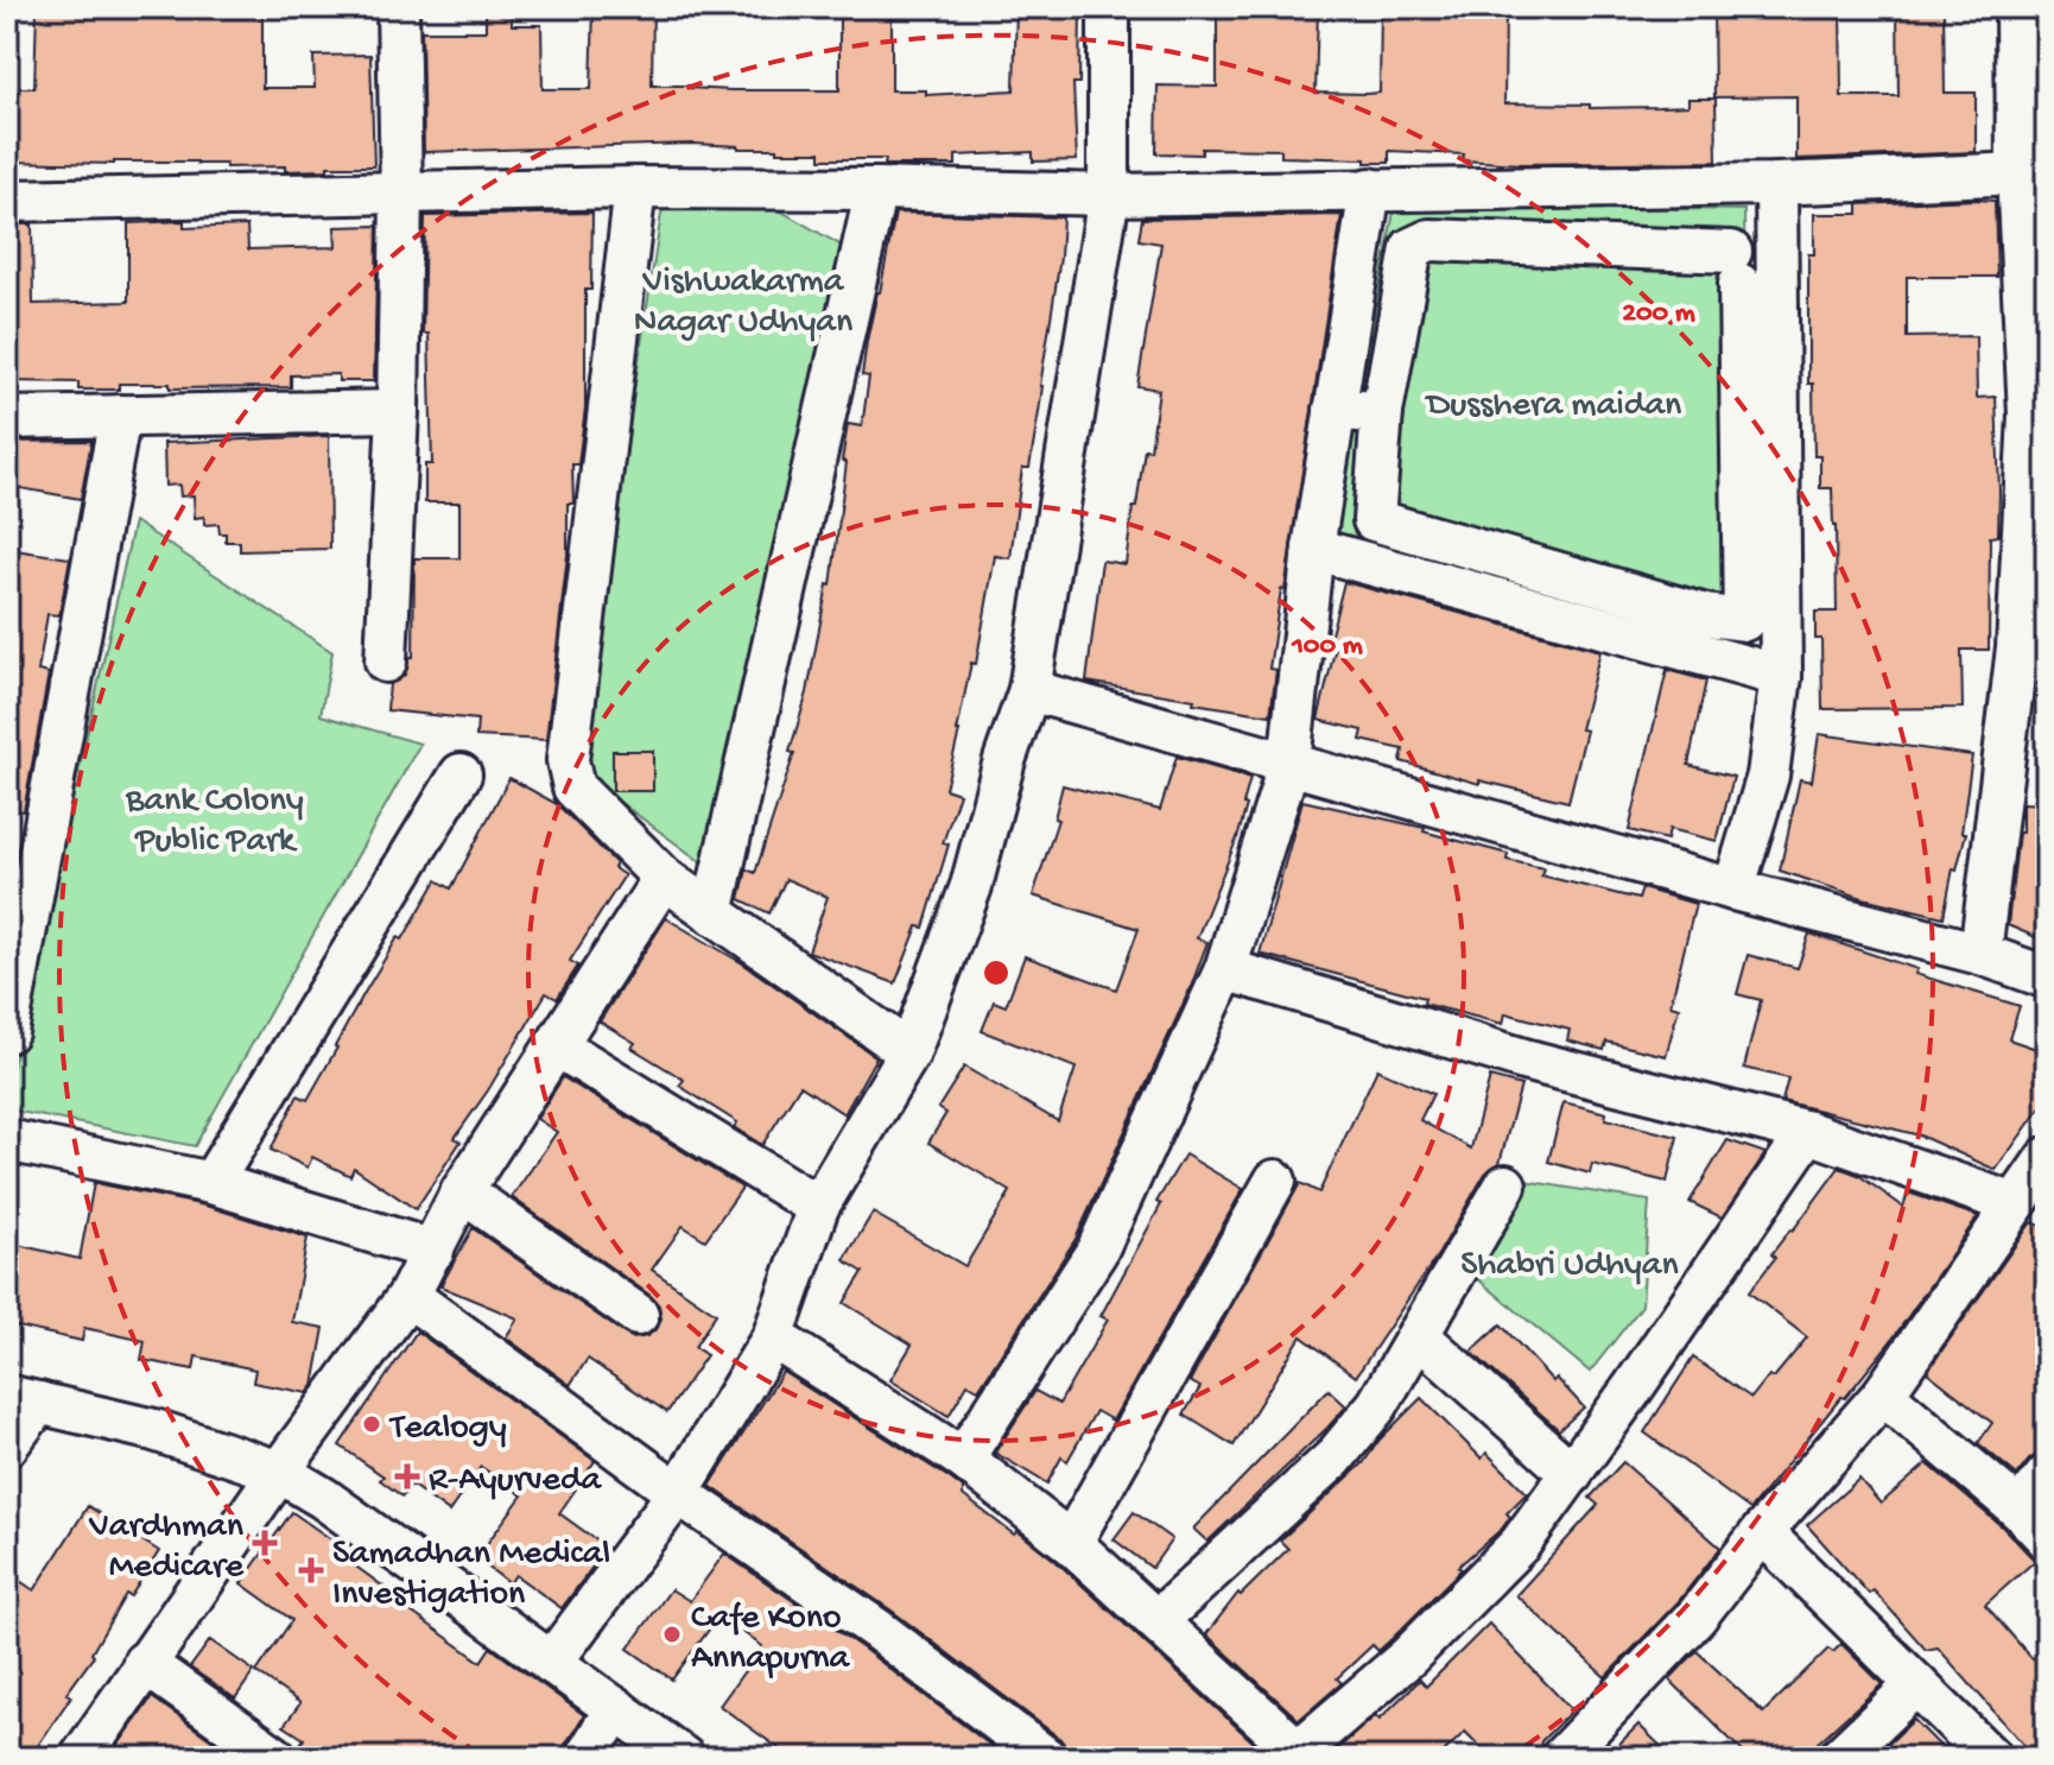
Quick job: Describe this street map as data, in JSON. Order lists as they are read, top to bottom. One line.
{"parks":["Vishwakarma Nagar Udhyan","Dusshera maidan","Bank Colony Public Park","Shabri Udhyan"],"places":{"other":["Tealogy","Cafe Kono Annapurna"],"health":["R-Ayurveda","Vardhman Medicare","Samadhan Medical Investigation"]},"rings":["200 m","100 m"]}
